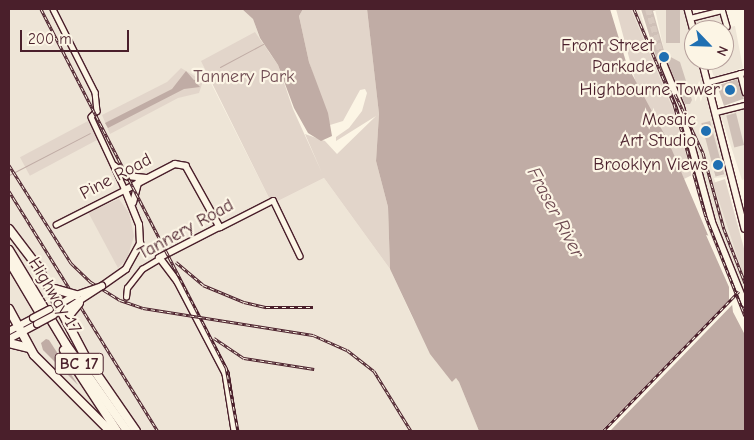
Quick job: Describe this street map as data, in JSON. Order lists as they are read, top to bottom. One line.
{"streets":{"highway":["Highway 17","BC 17"],"main road":["Tannery Road"],"street":["Pine Road"]},"crossings":[["Pine Road","Tannery Road"]],"water":["Fraser River"],"parks":["Tannery Park"],"places":["Front Street Parkade","Highbourne Tower","Mosaic Art Studio","Brooklyn Views"],"scale_bar":"200 m","north":"bottom right"}
